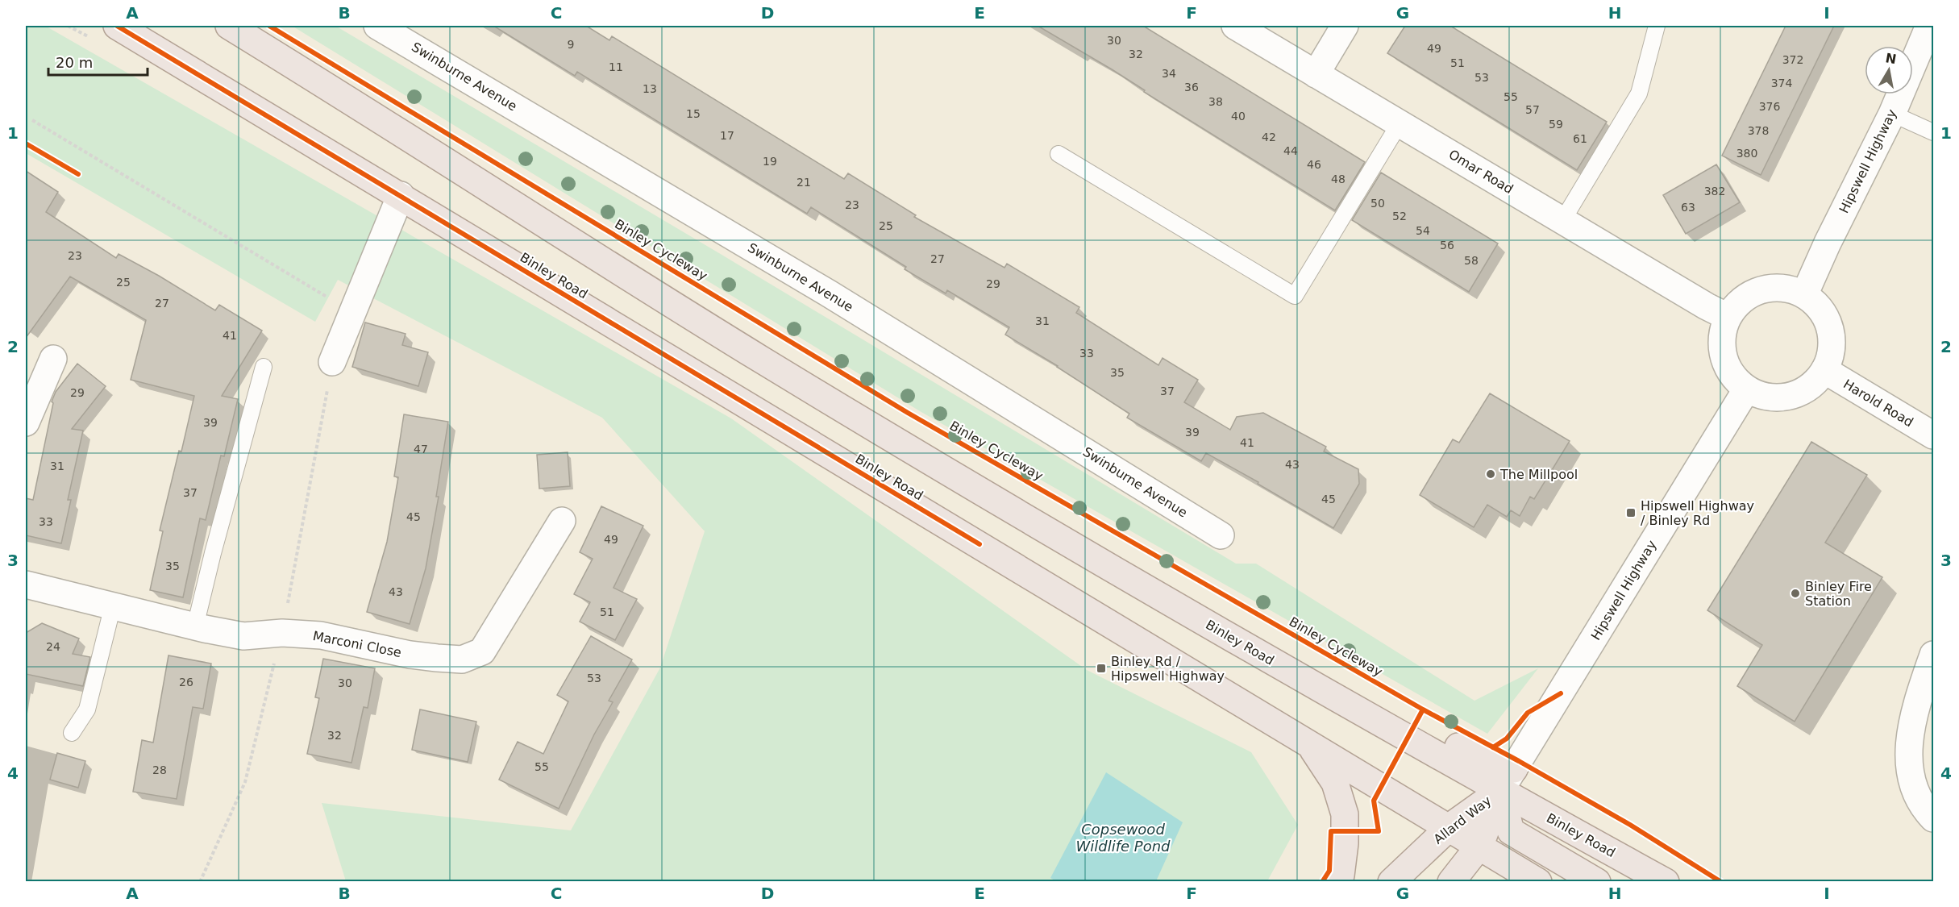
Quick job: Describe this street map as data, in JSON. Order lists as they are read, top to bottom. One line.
{"streets":{"main road":["Binley Road","Allard Way"],"street":["Swinburne Avenue","Hipswell Highway","Omar Road","Harold Road","Marconi Close"],"cycle path":["Binley Cycleway"]},"crossings":[["Hipswell Highway","Omar Road"],["Hipswell Highway","Binley Road"],["Hipswell Highway","Harold Road"],["Hipswell Highway","Allard Way"],["Omar Road","Harold Road"],["Binley Road","Allard Way"]],"water":["Copsewood Wildlife Pond"],"places":{"other":["The Millpool","Binley Fire Station"],"transit":["Hipswell Highway / Binley Rd","Binley Rd / Hipswell Highway"]},"house_numbers":["30","9","49","32","372","51","11","34","53","374","36","13","55","38","376","57","15","40","59","378","17","42","61","44","380","19","46","48","21","382","50","23","63","52","25","54","56","23","27","58","25","29","27","31","41","33","35","37","29","39","39","41","47","43","31","37","45","45","33","49","35","43","51","24","53","26","30","32","55","28"],"scale_bar":"20 m","north":"top","grid":{"columns":["A","B","C","D","E","F","G","H","I"],"rows":["1","2","3","4"]}}
